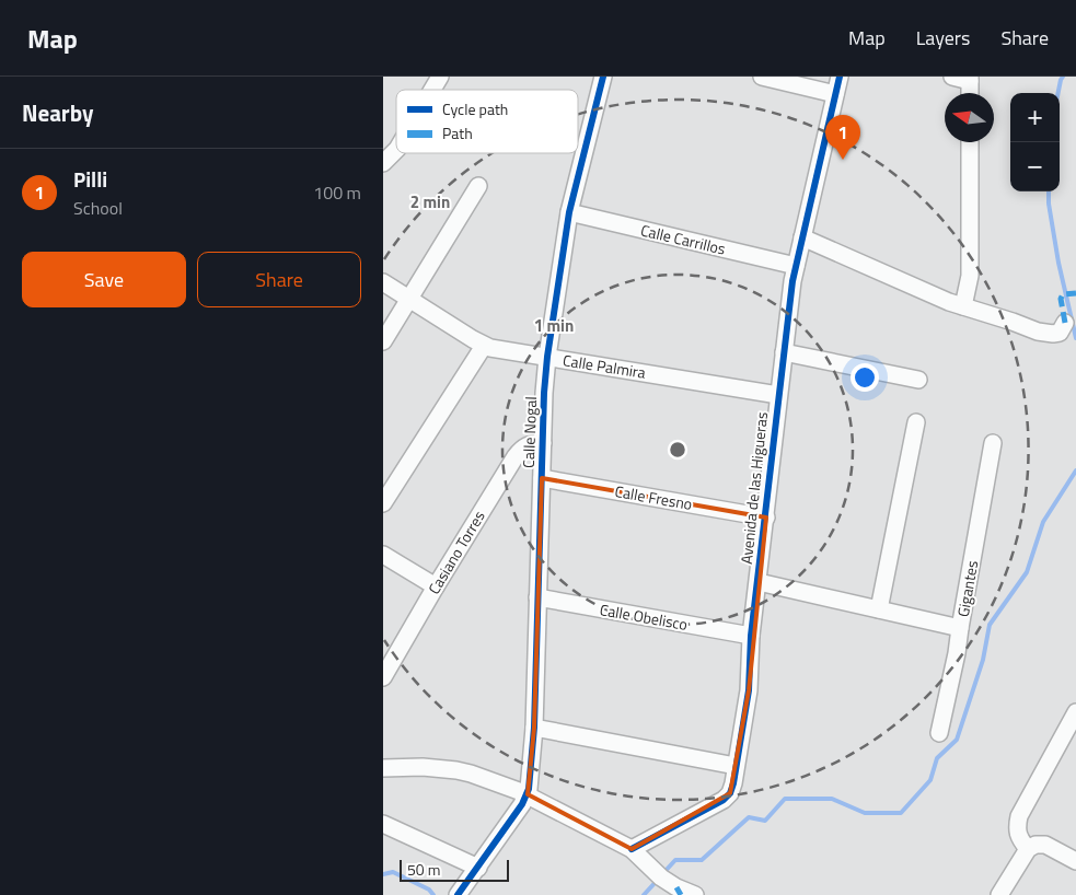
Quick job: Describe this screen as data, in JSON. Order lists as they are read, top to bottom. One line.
{"streets":{"street":["Calle Carrillos","Calle Palmira","Calle Nogal","Avenida de las Higueras","Calle Fresno","Casiano Torres","Gigantes","Calle Obelisco"]},"crossings":[["Calle Carrillos","Calle Nogal"],["Calle Carrillos","Avenida de las Higueras"],["Calle Palmira","Calle Nogal"],["Calle Palmira","Avenida de las Higueras"],["Calle Nogal","Calle Fresno"],["Calle Nogal","Casiano Torres"],["Calle Nogal","Calle Obelisco"],["Avenida de las Higueras","Calle Fresno"],["Avenida de las Higueras","Calle Obelisco"]],"legend":["Cycle path","Path"],"scale_bar":"50 m","north":"left","page":{"header":"Map","nav":["Map","Layers","Share"],"heading":"Nearby","map_buttons":["+","−"],"pins":"1","list":[{"mark":"1","name":"Pilli","note":"School","value":"100 m"}],"buttons":["Save","Share"],"scale":"50 m"},"rings":["2 min","1 min"]}
